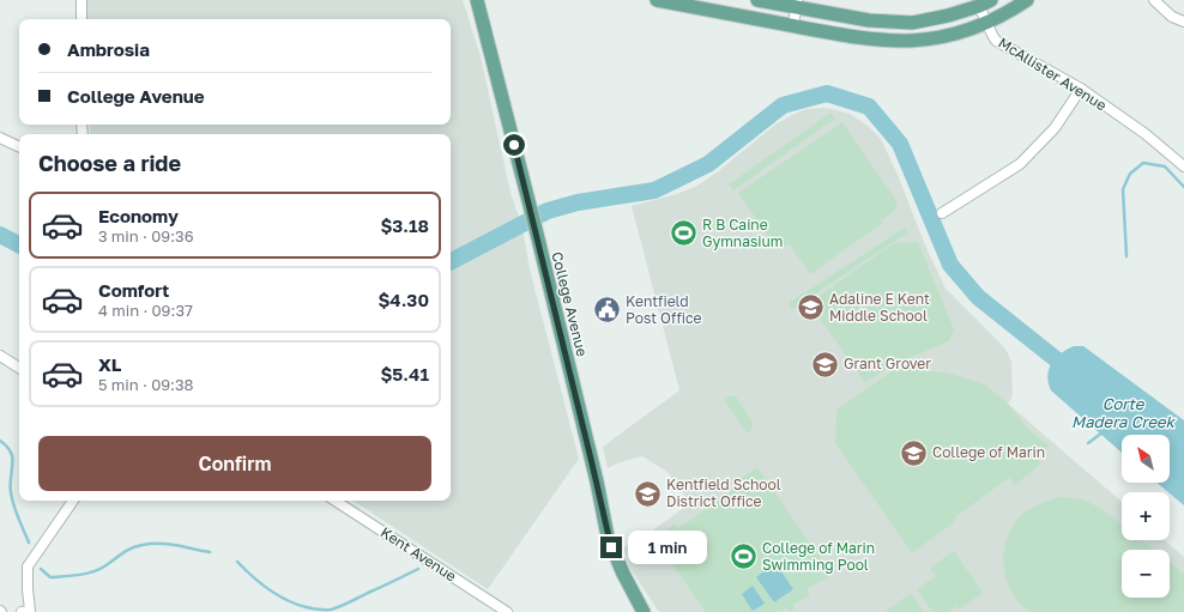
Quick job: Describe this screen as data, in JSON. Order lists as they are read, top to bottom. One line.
{"streets":{"main road":["College Avenue"],"street":["McAllister Avenue","Kent Avenue"]},"water":["Corte Madera Creek"],"places":{"sports":["R B Caine Gymnasium","College of Marin Swimming Pool"],"school or university":["Adaline E Kent Middle School","Grant Grover","College of Marin","Kentfield School District Office"],"public building":["Kentfield Post Office"]},"north":"top left","page":{"banner":["Ambrosia","College Avenue"],"heading":"Choose a ride","list":[{"name":"Economy","note":"3 min · 09:36","value":"$3.18"},{"name":"Comfort","note":"4 min · 09:37","value":"$4.30"},{"name":"XL","note":"5 min · 09:38","value":"$5.41"}],"buttons":"Confirm","map_buttons":["+","−"],"bubble":"1 min"}}
